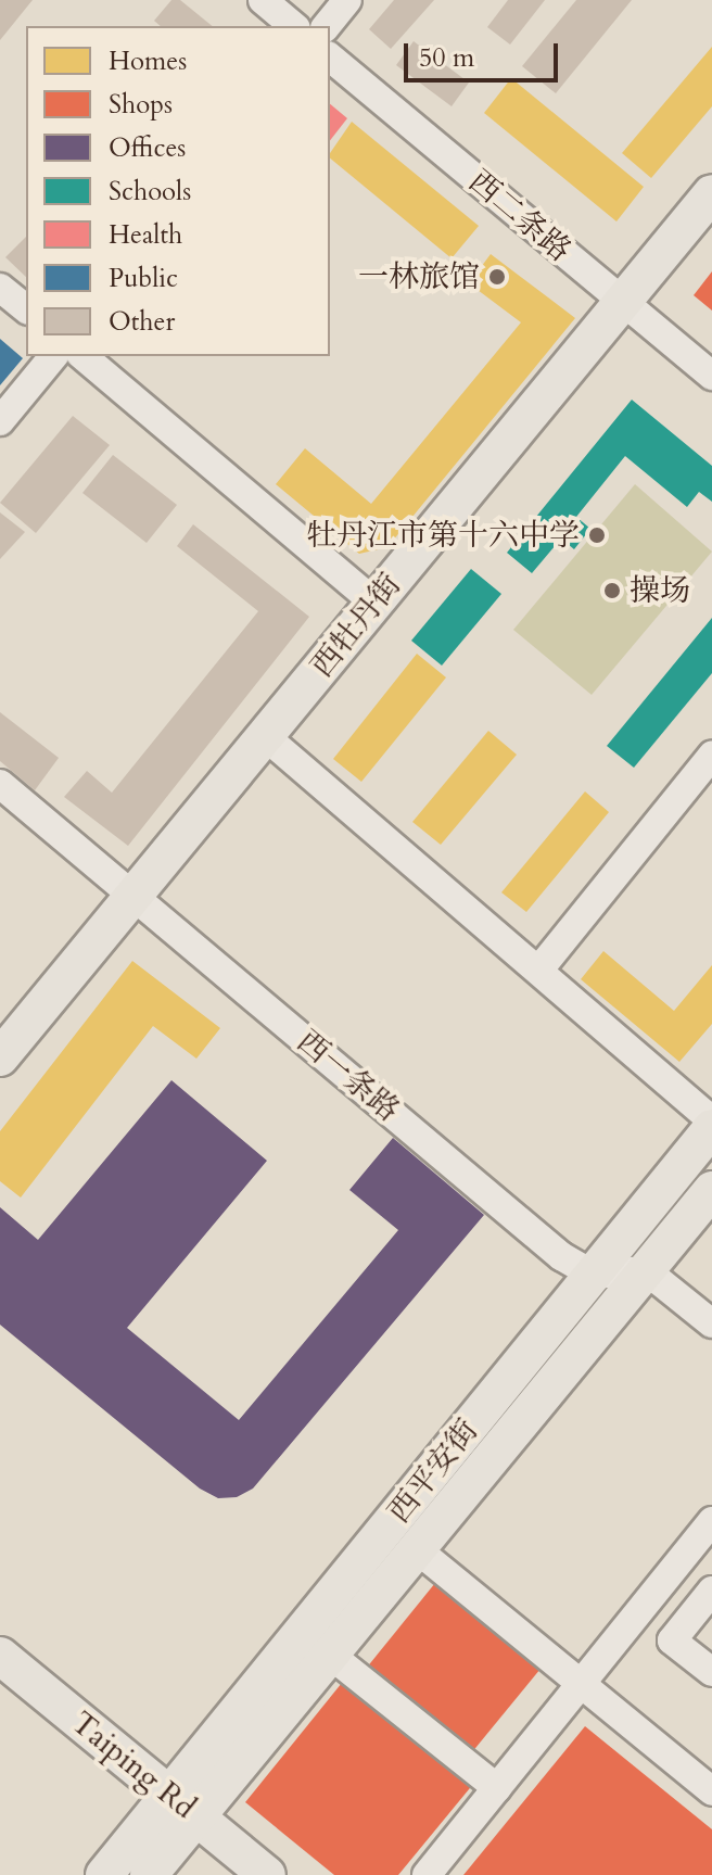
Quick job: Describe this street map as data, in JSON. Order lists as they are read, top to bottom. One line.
{"streets":{"main road":["西牡丹街","西平安街","Taiping Rd"],"street":["西二条路","西一条路"]},"crossings":[["西二条路","西牡丹街"],["西牡丹街","西一条路"],["西一条路","西平安街"],["西平安街","Taiping Rd"]],"places":["一林旅馆","牡丹江市第十六中学","操场"],"legend":["Homes","Shops","Offices","Schools","Health","Public","Other"],"scale_bar":"50 m"}
